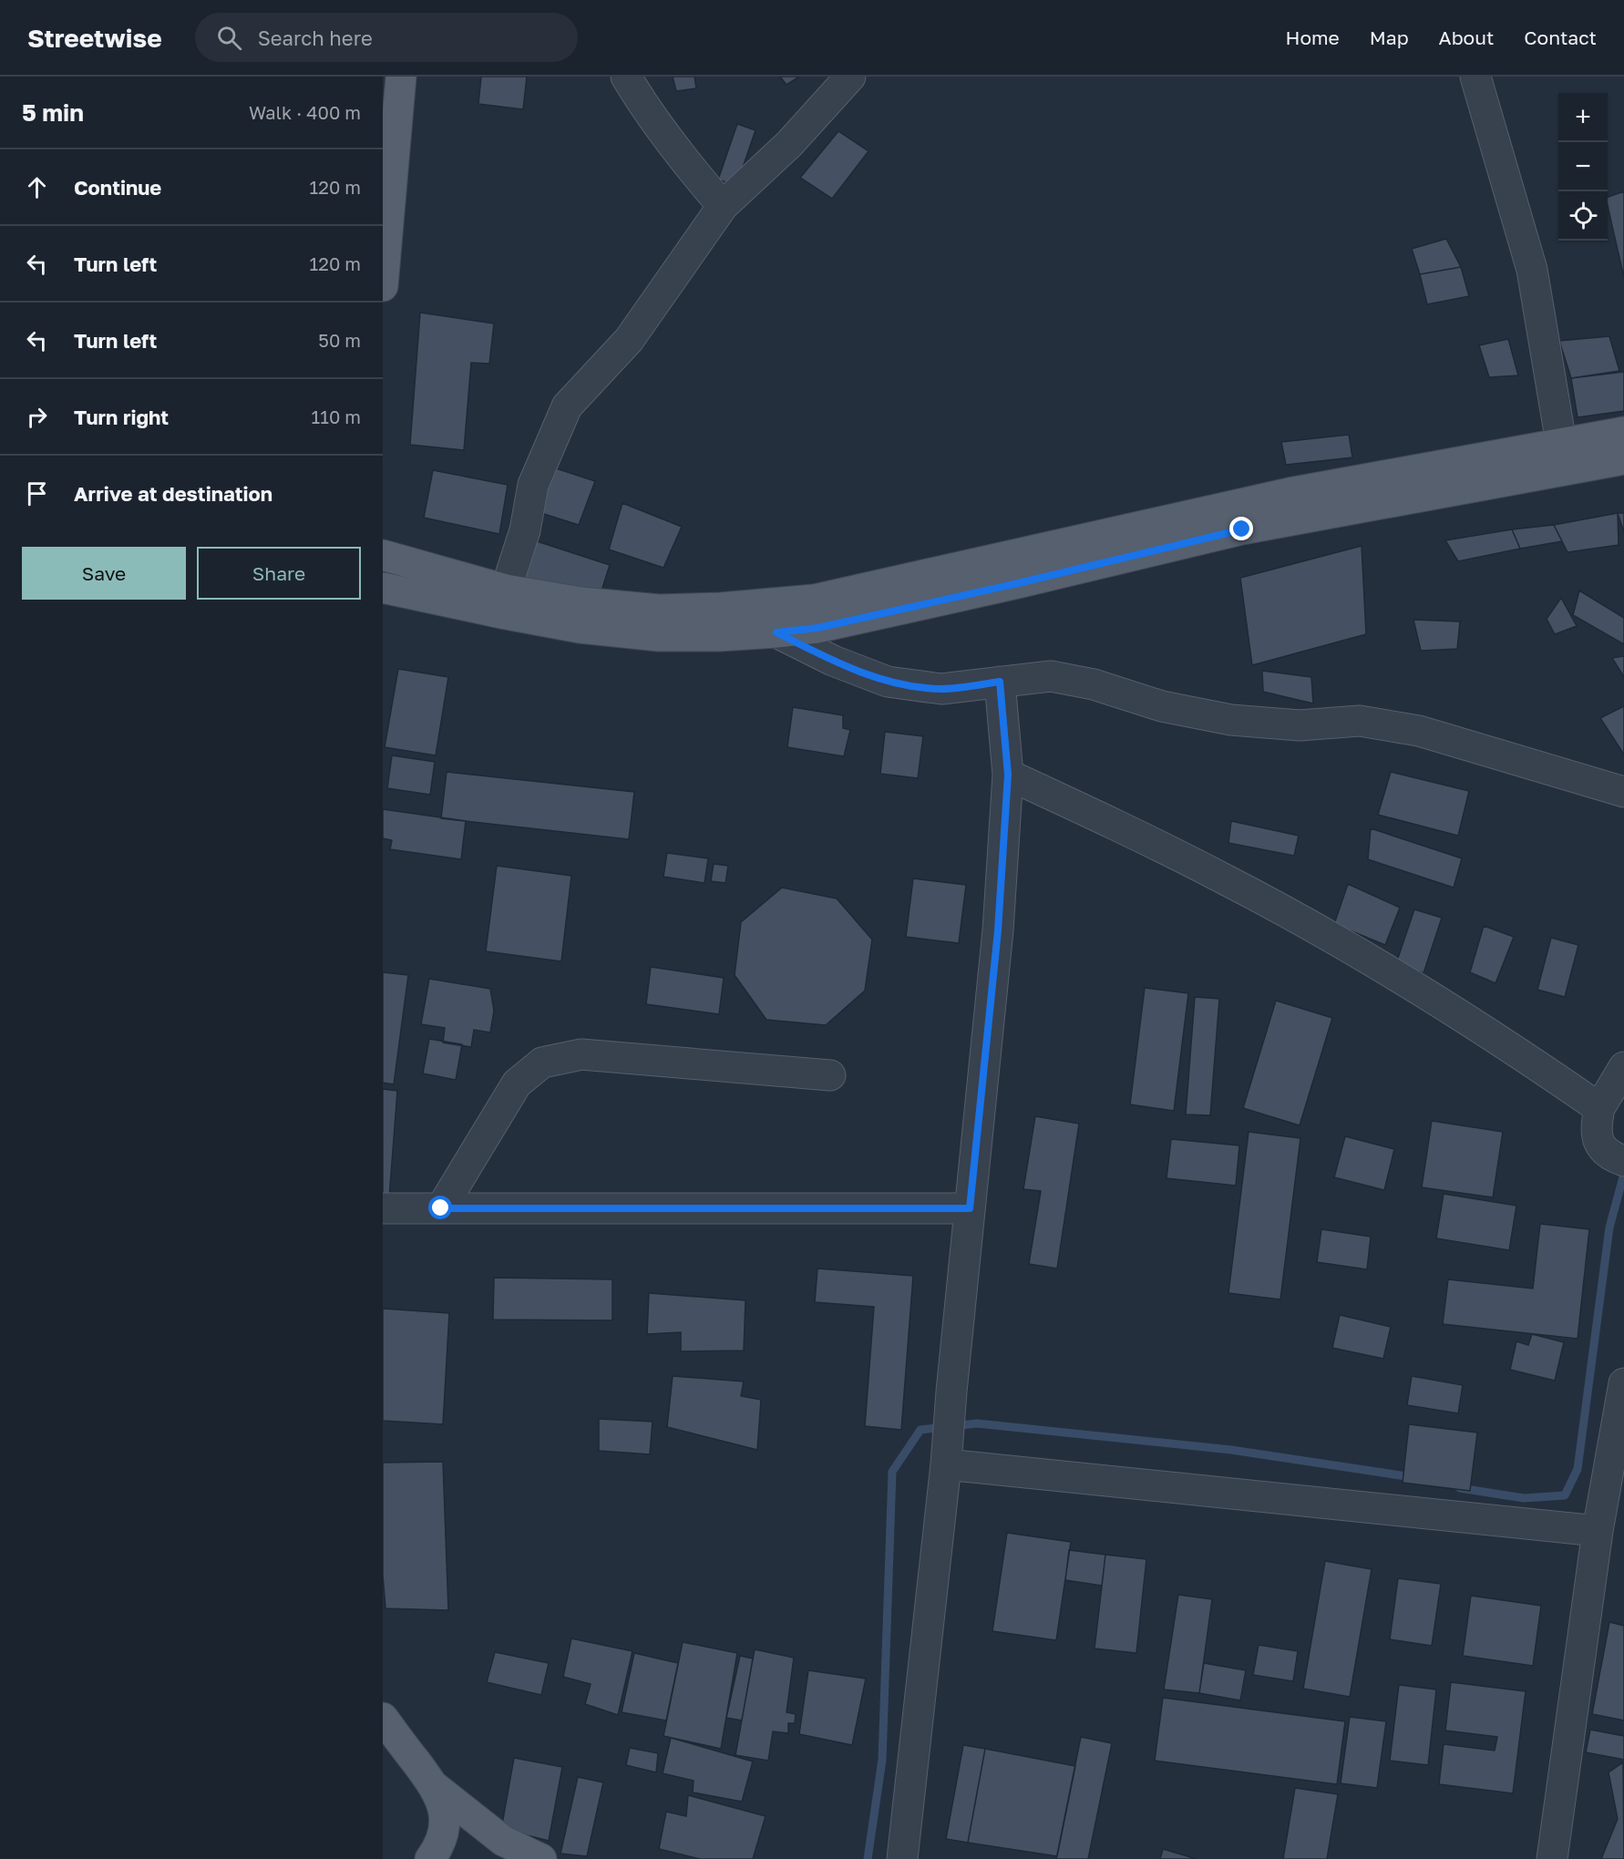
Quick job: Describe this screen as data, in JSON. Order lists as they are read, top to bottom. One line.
{"page":{"header":"Streetwise","search":"Search here","nav":["Home","Map","About","Contact"],"heading":["5 min","Walk · 400 m"],"map_buttons":["+","−"],"list":[["Continue","120 m"],["Turn left","120 m"],["Turn left","50 m"],["Turn right","110 m"],"Arrive at destination"],"buttons":["Save","Share"]}}
